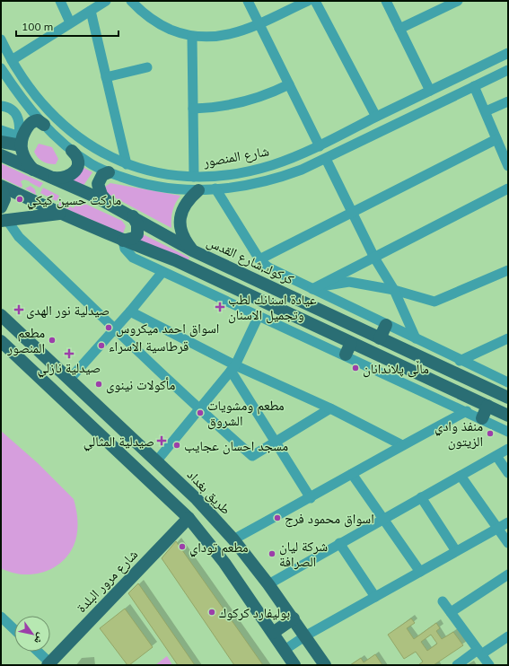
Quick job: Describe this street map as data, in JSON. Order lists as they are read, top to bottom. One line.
{"streets":{"main road":["كركوك,شارع القدس","طريق بغداد","شارع مرور البلدة"],"street":["شارع المنصور"]},"crossings":[["شارع المنصور","كركوك,شارع القدس"]],"places":{"other":["ماركت حسين كيكي","اسواق احمد ميكروس","مطعم المنصور","قرطاسية الاسراء","ماڵی پلاندانان","مأكولات نينوى","مطعم ومشويات الشروق","منفذ وادي الزيتون","مسجد احسان عجايب","اسواق محمود فرج","مطعم توداي","شركة ليان الصرافة","بوليفارد كركوك"],"health":["عيادة اسنانك لطب وتجميل الاسنان","صيدلية نور الهدى","صيدلية نازلي","صيدلية المثالي"]},"scale_bar":"100 m","north":"bottom right"}
